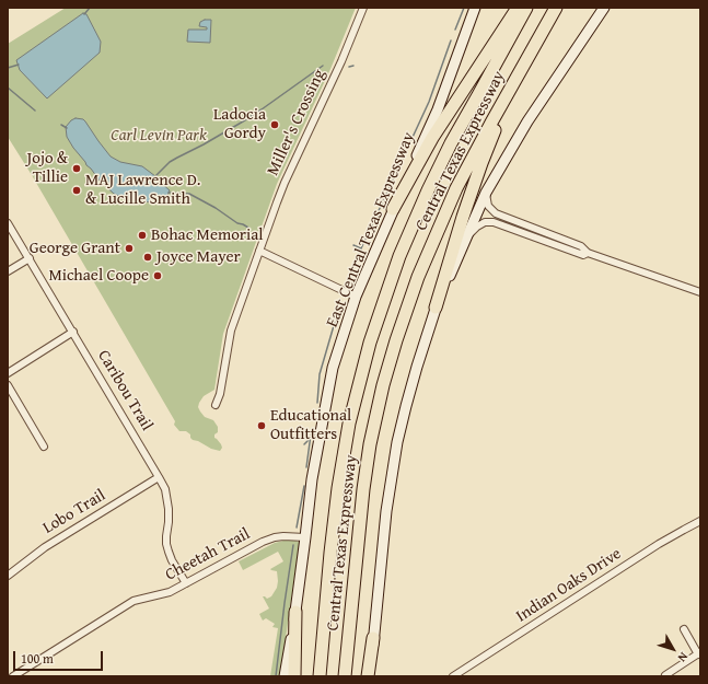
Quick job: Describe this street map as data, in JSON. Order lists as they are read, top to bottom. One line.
{"streets":{"highway":["Central Texas Expressway"],"main road":["East Central Texas Expressway"],"street":["Miller's Crossing","Caribou Trail","Lobo Trail","Cheetah Trail","Indian Oaks Drive"]},"crossings":[["East Central Texas Expressway","Cheetah Trail"],["Caribou Trail","Lobo Trail"],["Caribou Trail","Cheetah Trail"]],"parks":["Carl Levin Park"],"places":["Ladocia Gordy","Jojo & Tillie","MAJ Lawrence D. & Lucille Smith","Bohac Memorial","George Grant","Joyce Mayer","Michael Coope","Educational Outfitters"],"scale_bar":"100 m","north":"bottom right"}
